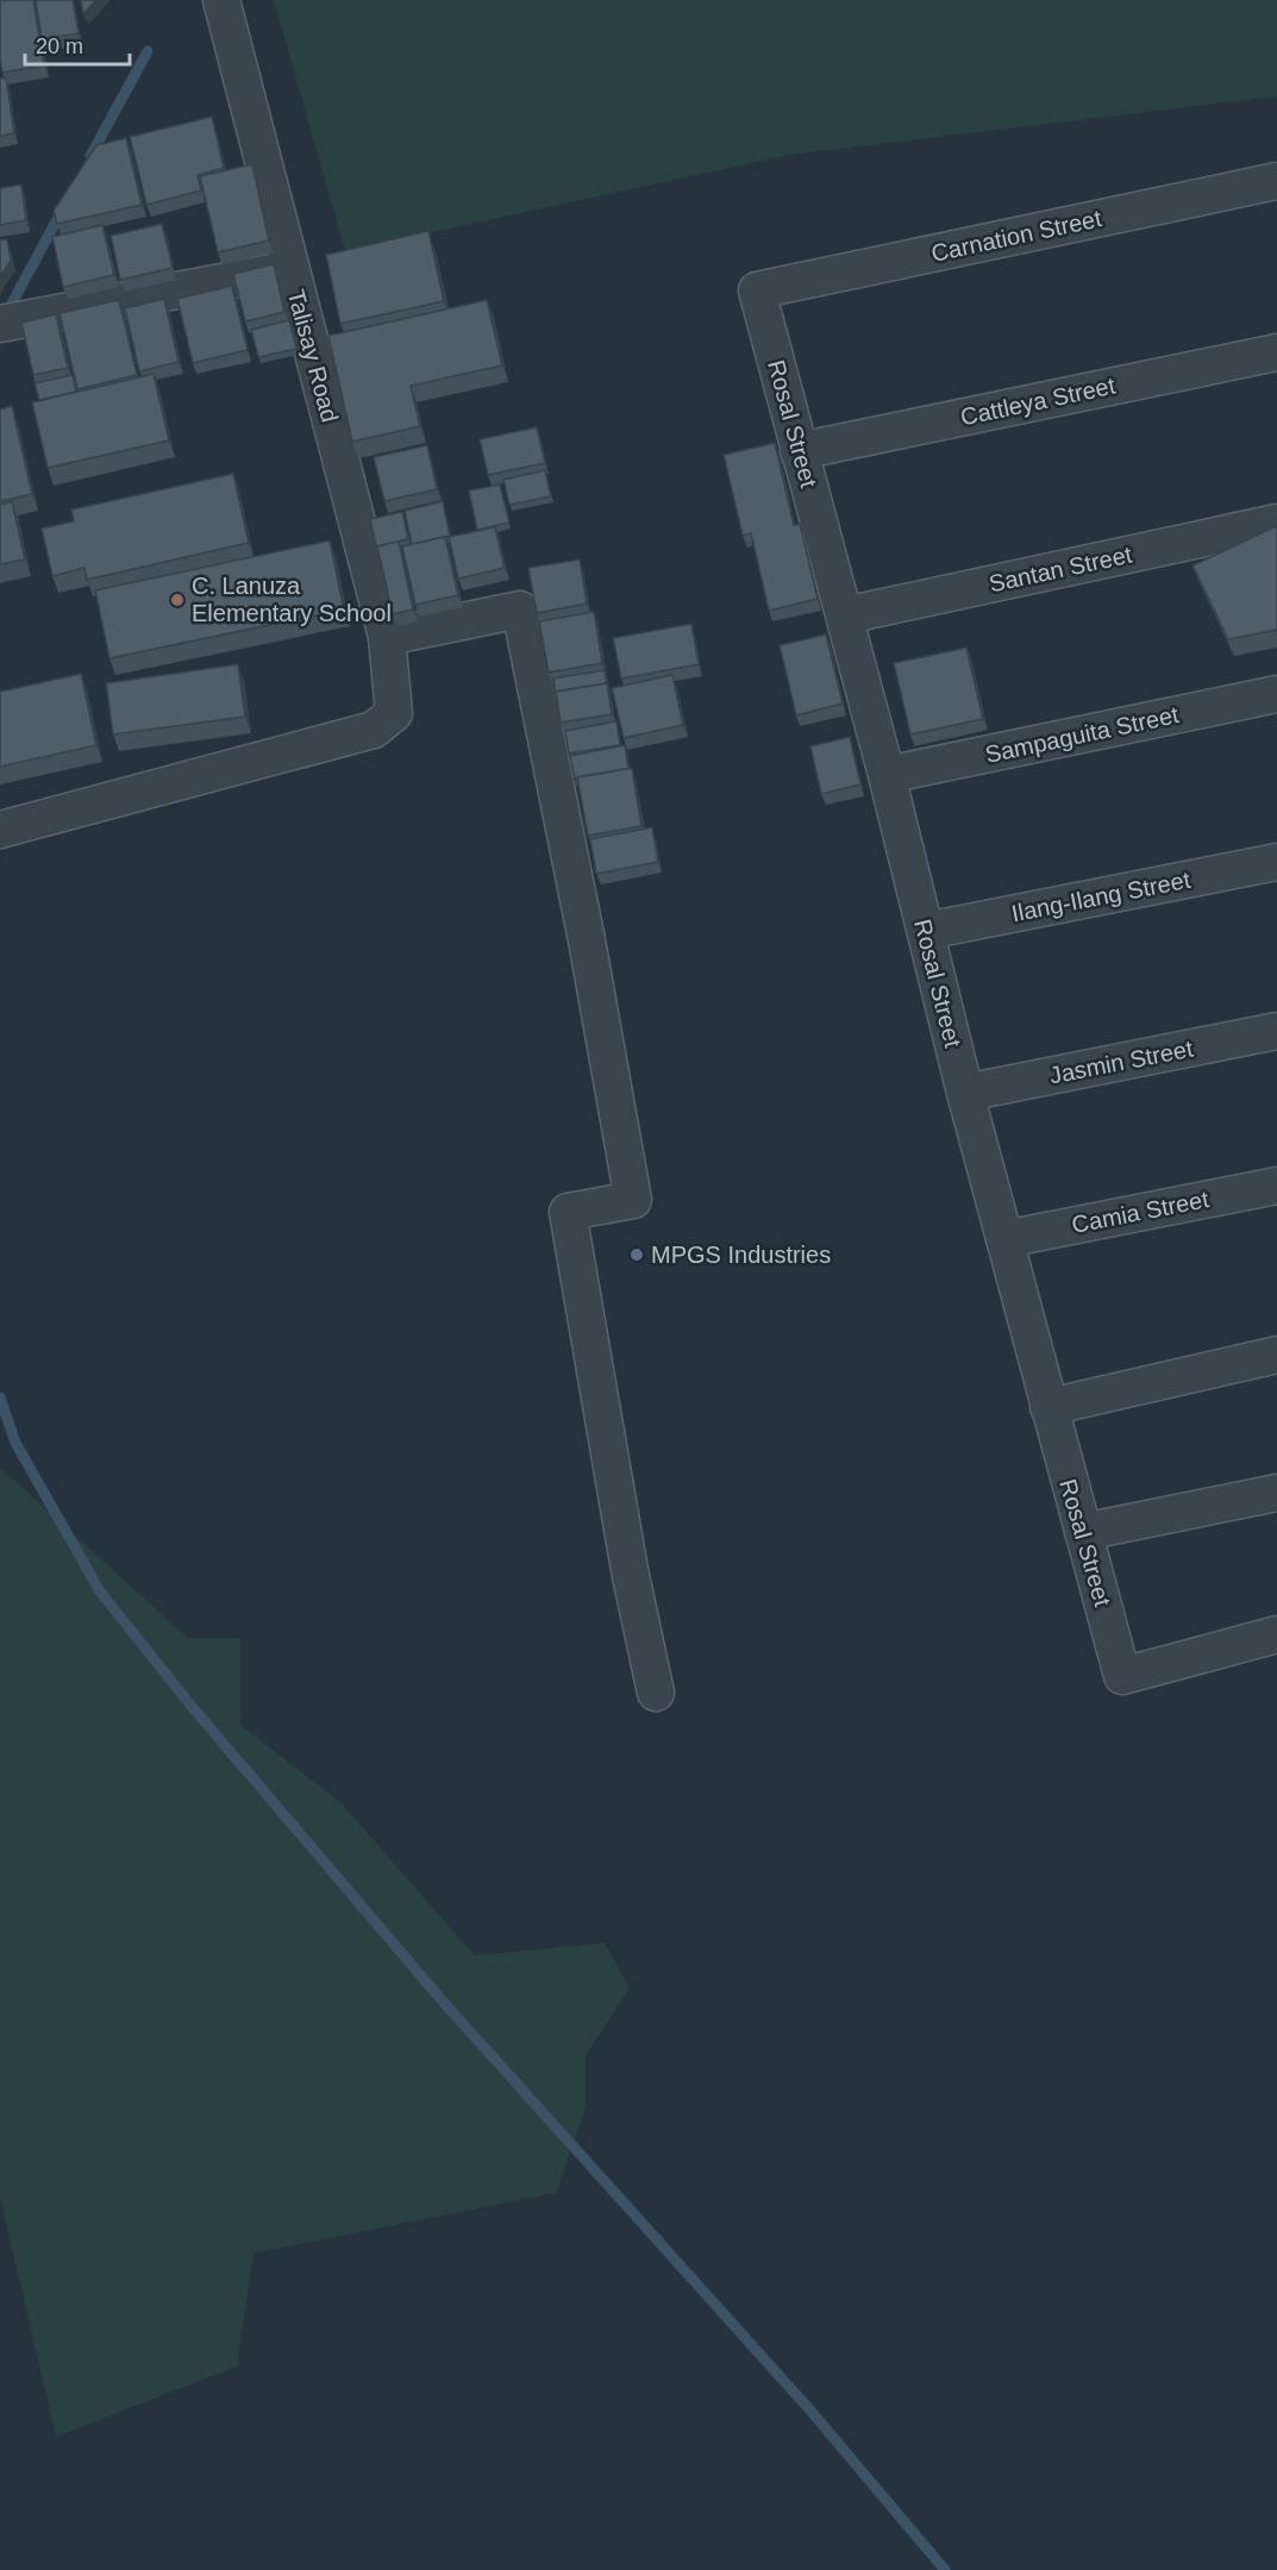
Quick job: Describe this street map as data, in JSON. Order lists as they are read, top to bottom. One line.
{"streets":{"street":["Carnation Street","Talisay Road","Cattleya Street","Rosal Street","Santan Street","Sampaguita Street","Ilang-Ilang Street","Jasmin Street","Camia Street"]},"crossings":[["Carnation Street","Rosal Street"],["Cattleya Street","Rosal Street"],["Rosal Street","Santan Street"],["Rosal Street","Sampaguita Street"],["Rosal Street","Ilang-Ilang Street"],["Rosal Street","Jasmin Street"],["Rosal Street","Camia Street"]],"places":["C. Lanuza Elementary School","MPGS Industries"],"scale_bar":"20 m"}
